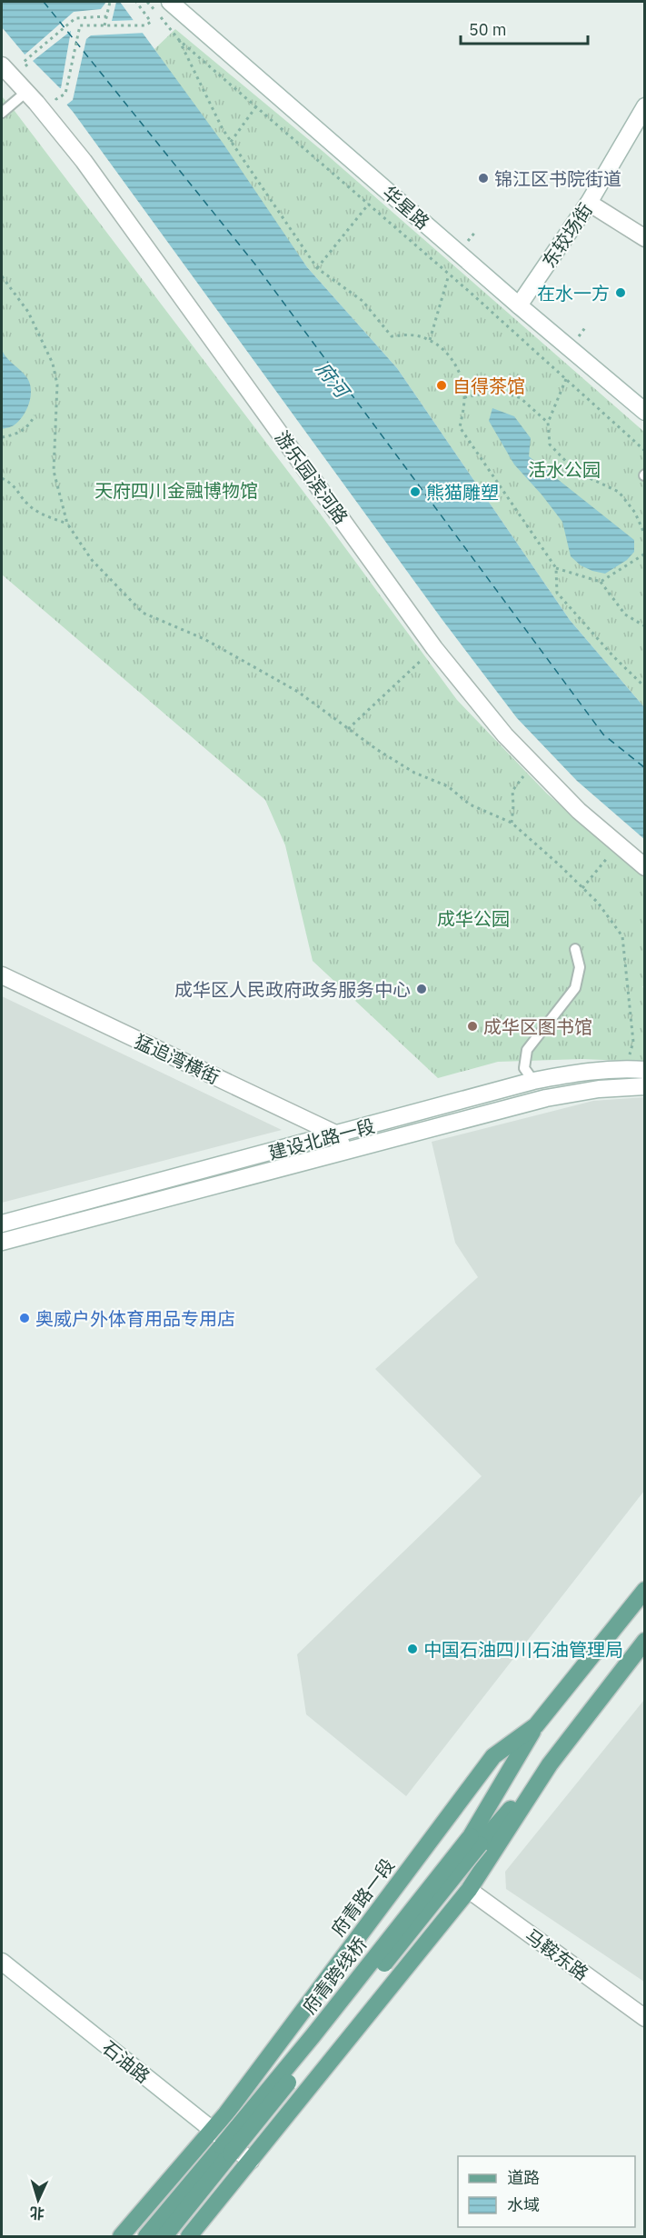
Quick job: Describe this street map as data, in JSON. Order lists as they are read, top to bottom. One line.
{"streets":{"main road":["府青路一段","府青跨线桥"],"street":["华星路","东较场街","游乐园滨河路","猛追湾横街","建设北路一段","马鞍东路","石油路"]},"crossings":[["华星路","东较场街"],["猛追湾横街","建设北路一段"],["府青路一段","府青跨线桥"],["府青路一段","石油路"]],"water":["府河"],"parks":["活水公园","天府四川金融博物馆","成华公园"],"places":["锦江区书院街道","在水一方","自得茶馆","熊猫雕塑","成华区人民政府政务服务中心","成华区图书馆","奥威户外体育用品专用店","中国石油四川石油管理局"],"legend":["道路","水域"],"scale_bar":"50 m","north":"bottom"}
